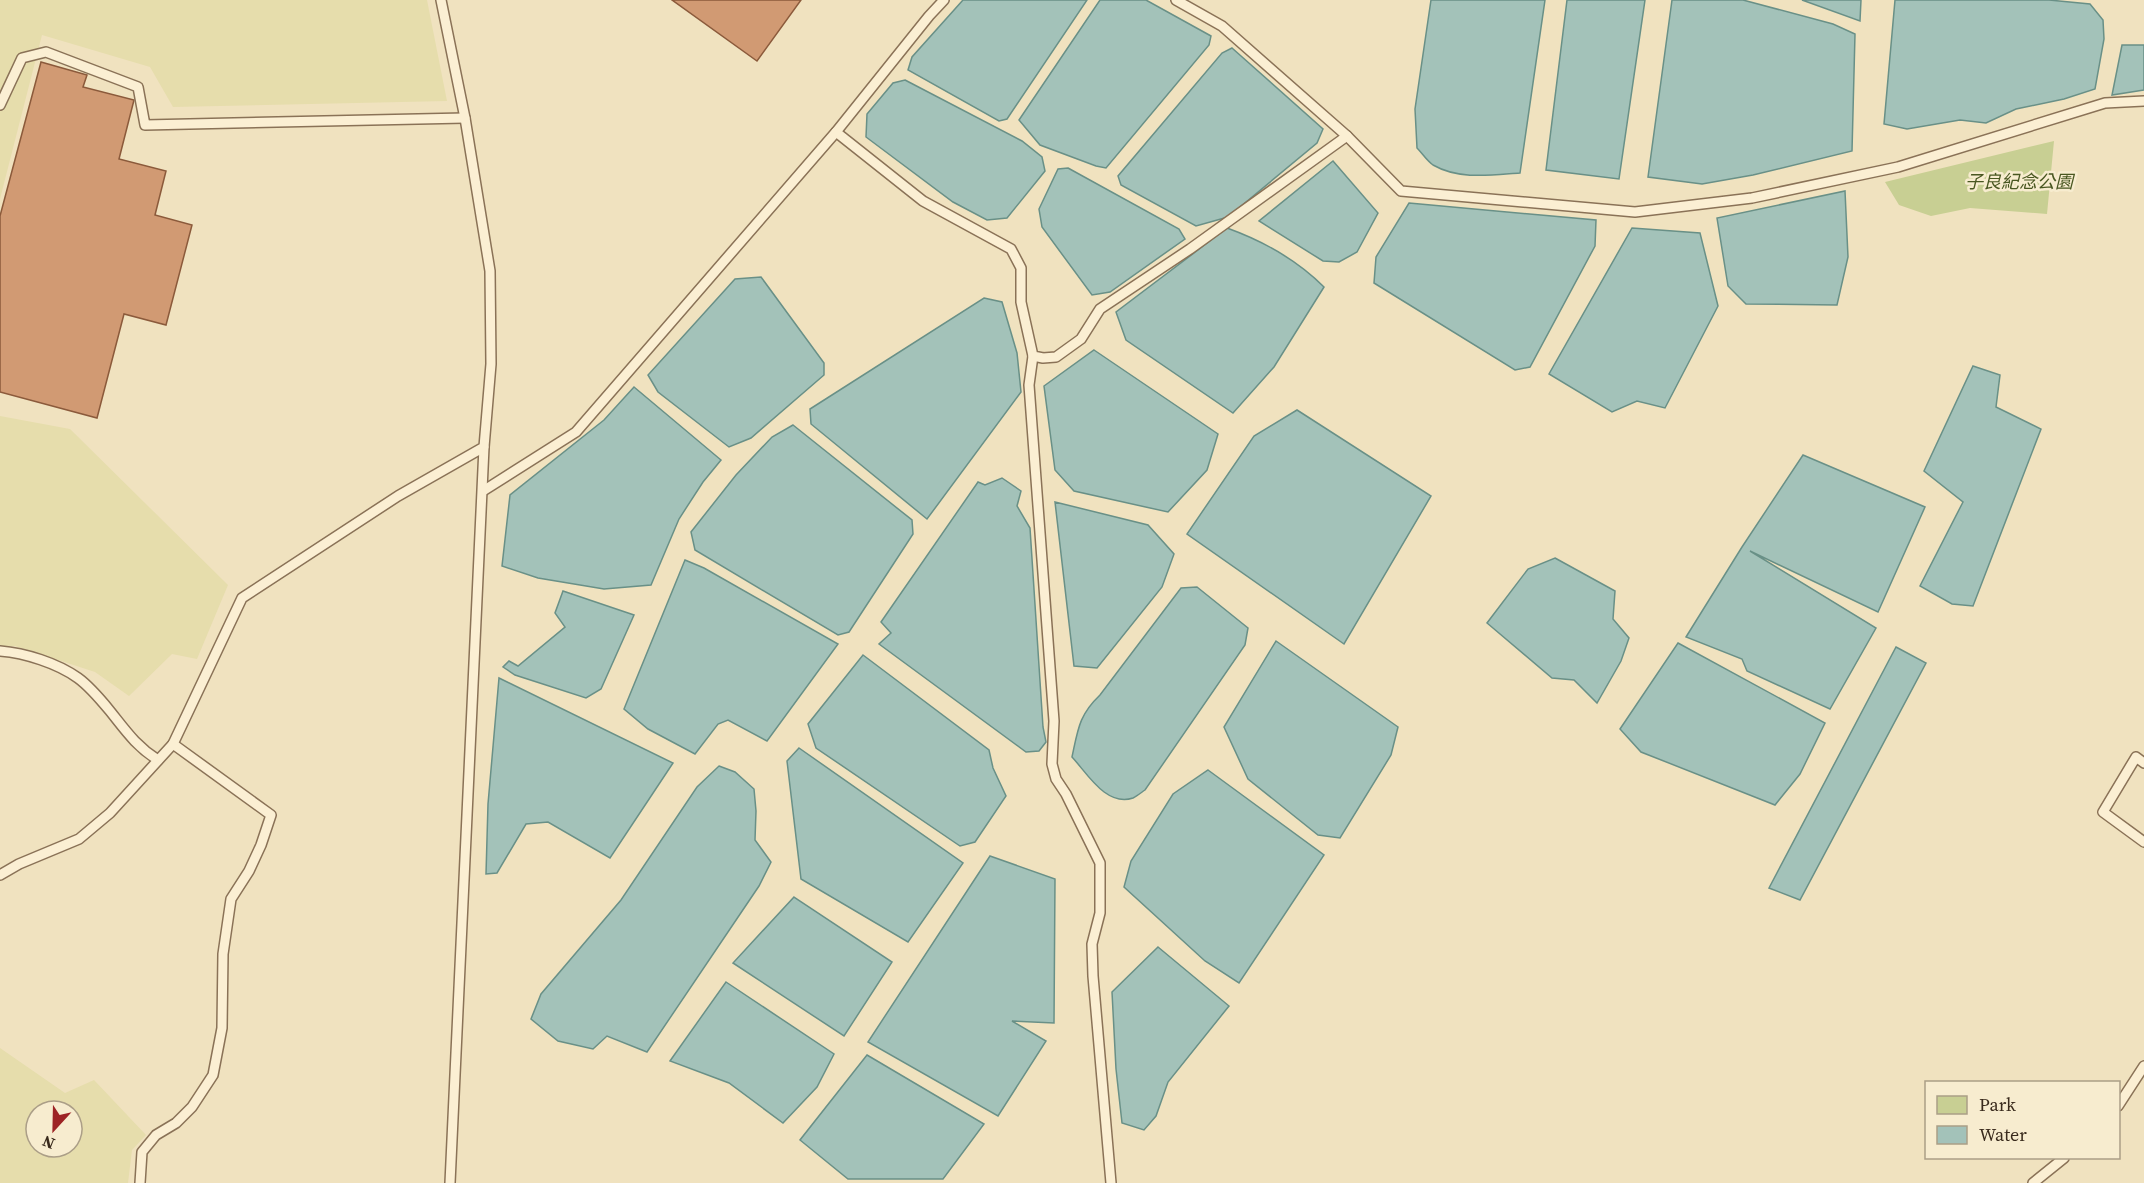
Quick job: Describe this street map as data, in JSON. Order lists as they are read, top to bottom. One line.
{"parks":["子良紀念公園"],"legend":["Park","Water"],"north":"bottom"}
